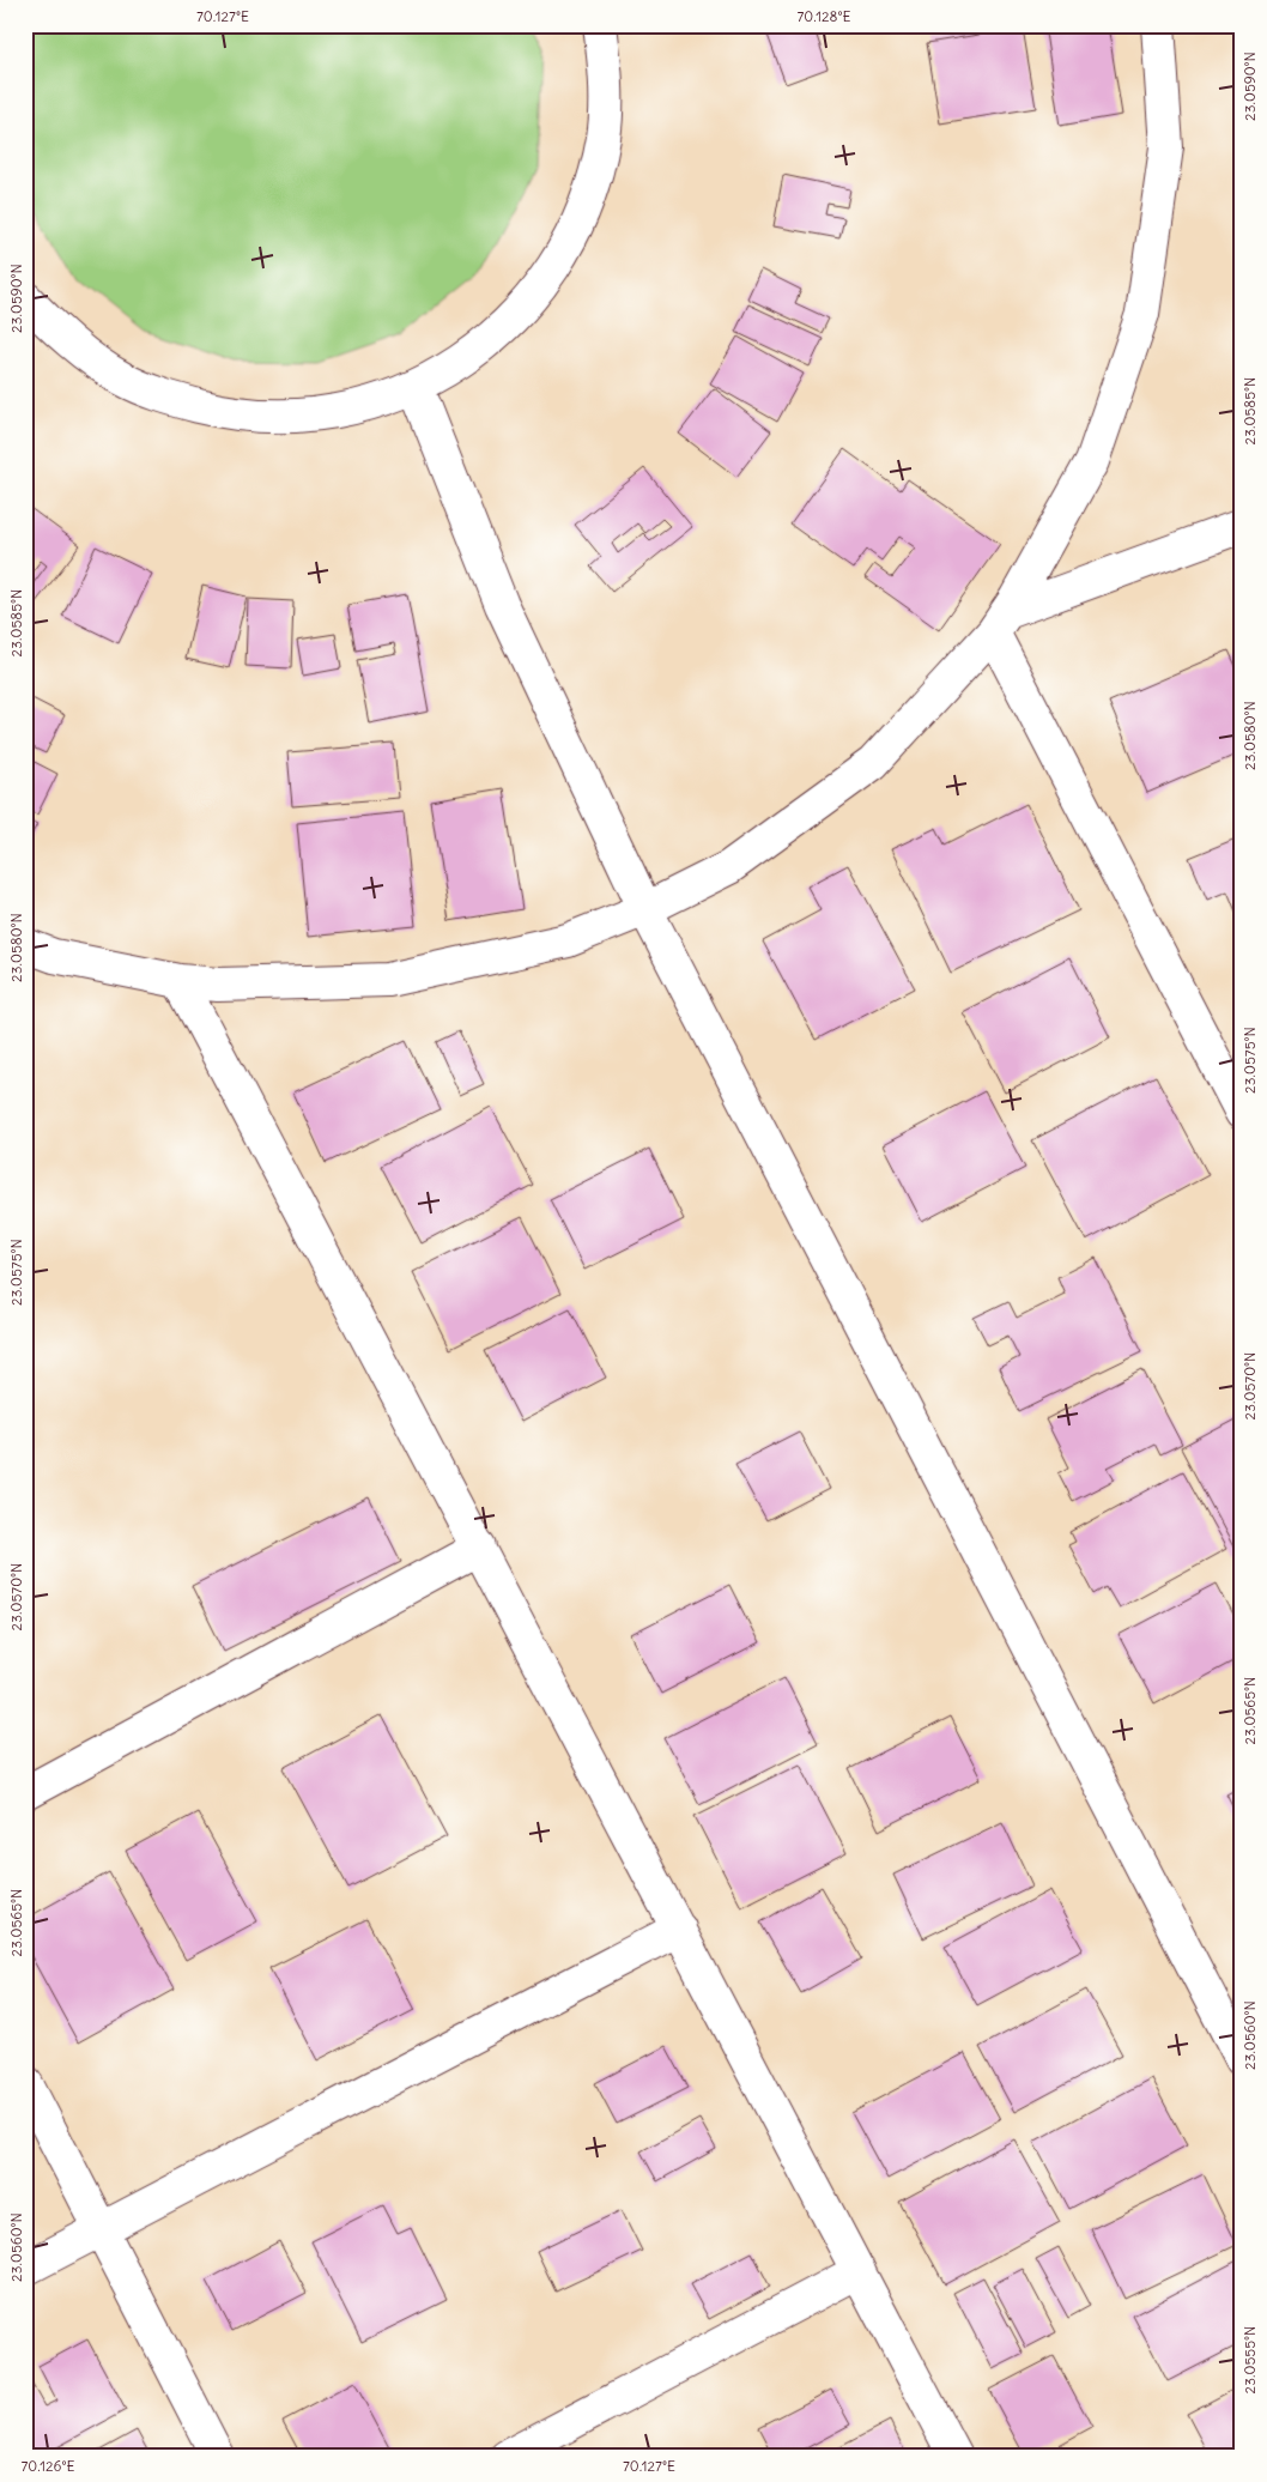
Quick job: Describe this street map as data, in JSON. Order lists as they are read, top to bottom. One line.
{"coordinates":["70.127°E","70.128°E","23.0590°N","23.0585°N","23.0580°N","23.0575°N","23.0570°N","23.0565°N","23.0560°N","23.0555°N","70.126°E"]}
